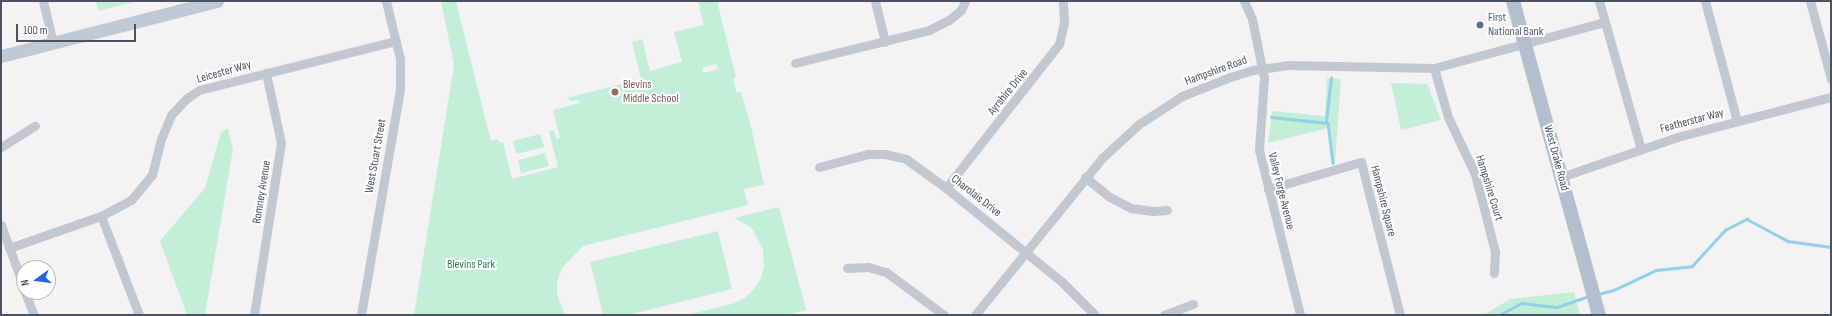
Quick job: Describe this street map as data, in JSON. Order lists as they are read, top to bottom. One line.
{"streets":{"main road":["West Drake Road"],"street":["Hampshire Road","Leicester Way","Ayrshire Drive","Featherstar Way","West Stuart Street","Hampshire Court","Valley Forge Avenue","Romney Avenue","Charolais Drive","Hampshire Square"]},"crossings":[["Hampshire Road","West Drake Road"],["Hampshire Road","Hampshire Court"],["Hampshire Road","Valley Forge Avenue"],["Hampshire Road","Charolais Drive"],["Leicester Way","West Stuart Street"],["Leicester Way","Romney Avenue"],["Ayrshire Drive","Charolais Drive"],["Featherstar Way","West Drake Road"],["Valley Forge Avenue","Hampshire Square"]],"parks":["Blevins Park"],"places":["First National Bank","Blevins Middle School"],"scale_bar":"100 m","north":"left"}
